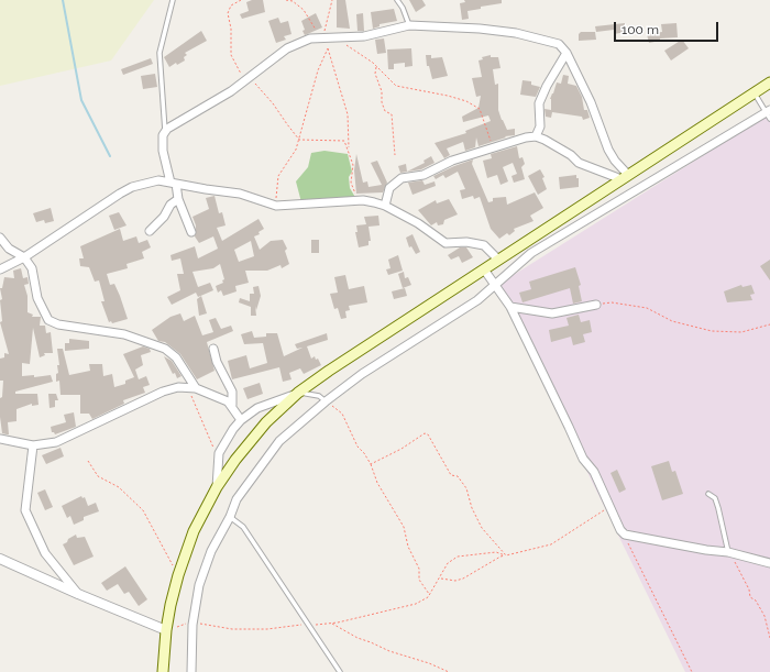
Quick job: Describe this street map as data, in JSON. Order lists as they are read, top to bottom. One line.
{"scale_bar":"100 m"}
